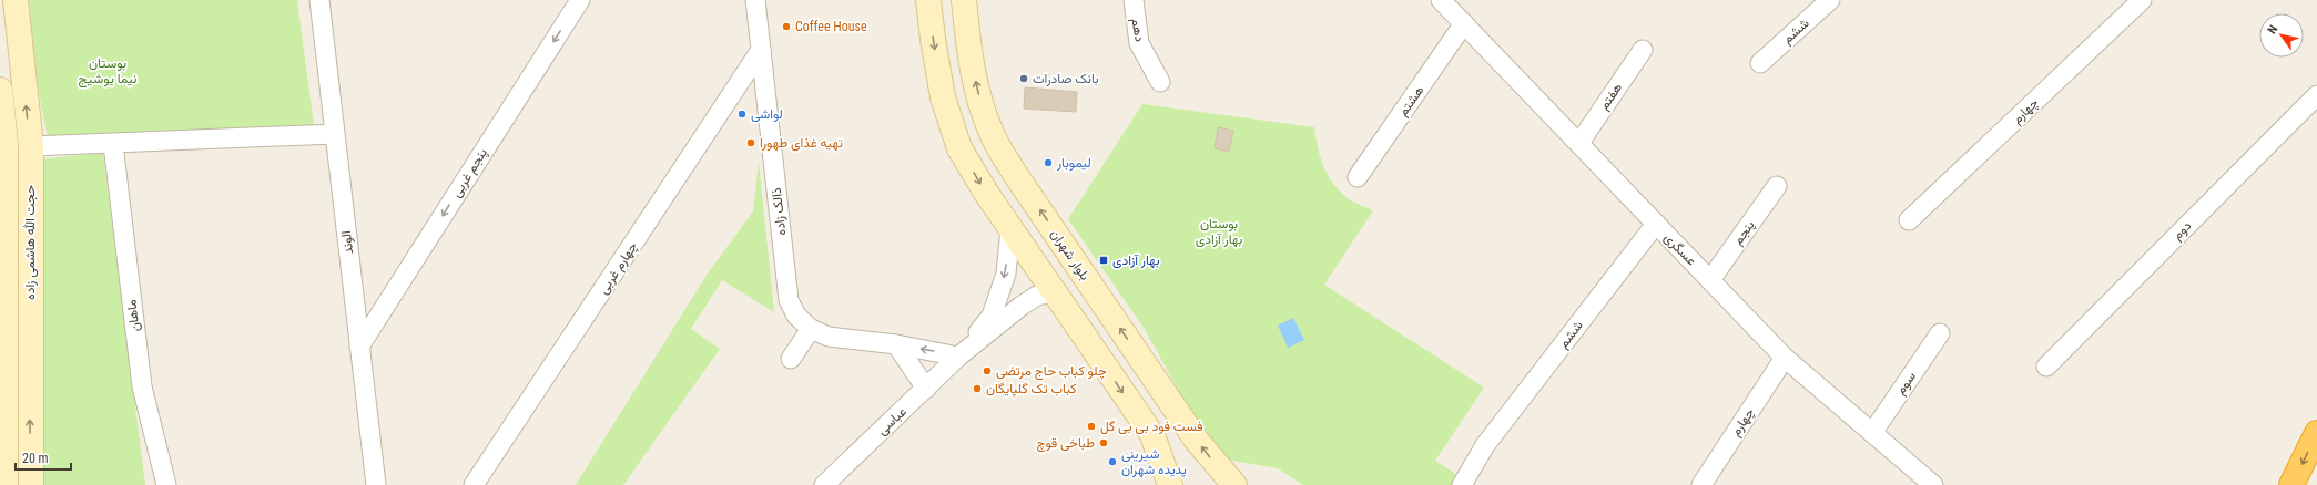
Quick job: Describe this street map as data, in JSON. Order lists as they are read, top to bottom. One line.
{"streets":{"street":["دهم","ششم","هفتم","هشتم","چهارم","پنجم غربی","ذالک زاده","دوم","پنجم","حجت الله هاشمی زاده","الوند","عسگری","بلوار شهران","چهارم غربی","ماهان","سوم","عباسی"]},"crossings":[["ششم","عسگری"],["هفتم","عسگری"],["هشتم","عسگری"],["چهارم","عسگری"],["پنجم غربی","الوند"],["ذالک زاده","چهارم غربی"],["ذالک زاده","عباسی"],["پنجم","عسگری"],["عسگری","سوم"]],"one_way":["پنجم غربی"],"parks":["بوستان نیما یوشیج","بوستان بهار آزادی"],"places":{"other":["Coffee House","بانک صادرات","لواشی","تهیه غذای طهورا","لیموبار","چلو کباب حاج مرتضی","کباب تک گلپایگان","فست فود بی بی گل","طباخی قوچ","شیرینی پدیده شهران"],"transit":["بهار آزادی"]},"scale_bar":"20 m","north":"top left"}
